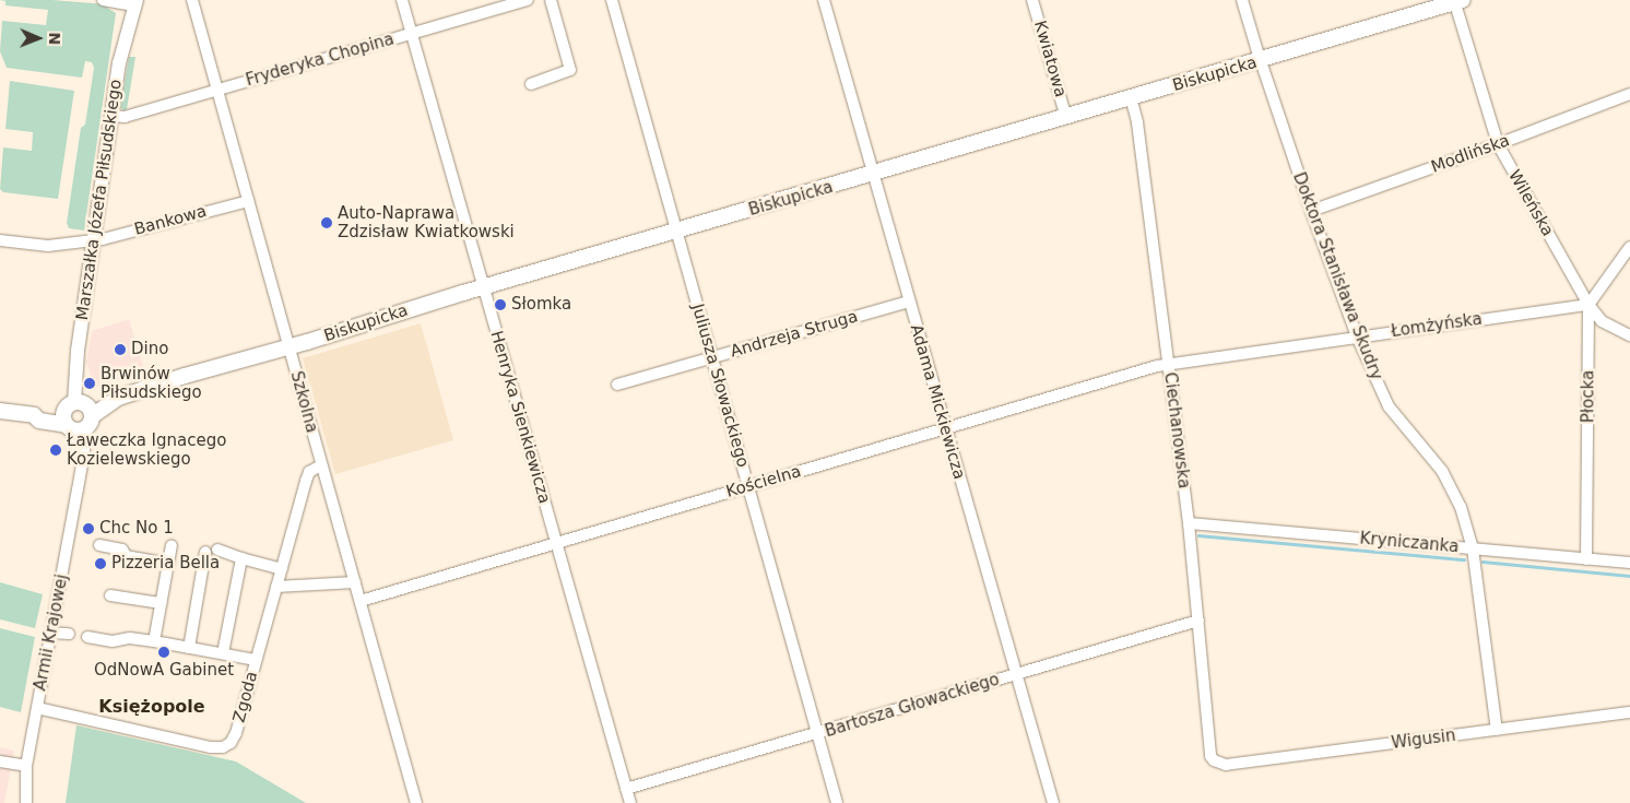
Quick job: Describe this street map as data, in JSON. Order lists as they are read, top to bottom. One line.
{"streets":{"main road":["Biskupicka"],"street":["Kwiatowa","Fryderyka Chopina","Modlińska","Marszałka Józefa Piłsudskiego","Wileńska","Bankowa","Doktora Stanisława Skudry","Łomżyńska","Andrzeja Struga","Juliusza Słowackiego","Płocka","Szkolna","Adama Mickiewicza","Henryka Sienkiewicza","Ciechanowska","Kościelna","Kryniczanka","Armii Krajowej","Zgoda","Bartosza Głowackiego","Wigusin"]},"crossings":[["Kwiatowa","Biskupicka"],["Fryderyka Chopina","Marszałka Józefa Piłsudskiego"],["Fryderyka Chopina","Szkolna"],["Fryderyka Chopina","Henryka Sienkiewicza"],["Biskupicka","Marszałka Józefa Piłsudskiego"],["Biskupicka","Wileńska"],["Biskupicka","Doktora Stanisława Skudry"],["Biskupicka","Juliusza Słowackiego"],["Biskupicka","Szkolna"],["Biskupicka","Adama Mickiewicza"],["Biskupicka","Henryka Sienkiewicza"],["Biskupicka","Ciechanowska"],["Biskupicka","Armii Krajowej"],["Modlińska","Wileńska"],["Modlińska","Doktora Stanisława Skudry"],["Marszałka Józefa Piłsudskiego","Bankowa"],["Wileńska","Łomżyńska"],["Wileńska","Płocka"],["Bankowa","Szkolna"],["Doktora Stanisława Skudry","Łomżyńska"],["Doktora Stanisława Skudry","Kryniczanka"],["Doktora Stanisława Skudry","Wigusin"],["Łomżyńska","Płocka"],["Łomżyńska","Ciechanowska"],["Łomżyńska","Kościelna"],["Andrzeja Struga","Juliusza Słowackiego"],["Andrzeja Struga","Adama Mickiewicza"],["Juliusza Słowackiego","Kościelna"],["Juliusza Słowackiego","Bartosza Głowackiego"],["Płocka","Kryniczanka"],["Szkolna","Kościelna"],["Szkolna","Zgoda"],["Adama Mickiewicza","Kościelna"],["Adama Mickiewicza","Bartosza Głowackiego"],["Henryka Sienkiewicza","Kościelna"],["Henryka Sienkiewicza","Bartosza Głowackiego"],["Ciechanowska","Kościelna"],["Ciechanowska","Kryniczanka"],["Ciechanowska","Bartosza Głowackiego"],["Ciechanowska","Wigusin"],["Armii Krajowej","Zgoda"]],"districts":["Księżopole"],"places":["Auto-Naprawa Zdzisław Kwiatkowski","Słomka","Dino","Brwinów Piłsudskiego","Ławeczka Ignacego Kozielewskiego","Chc No 1","Pizzeria Bella","OdNowA Gabinet"],"north":"right"}
